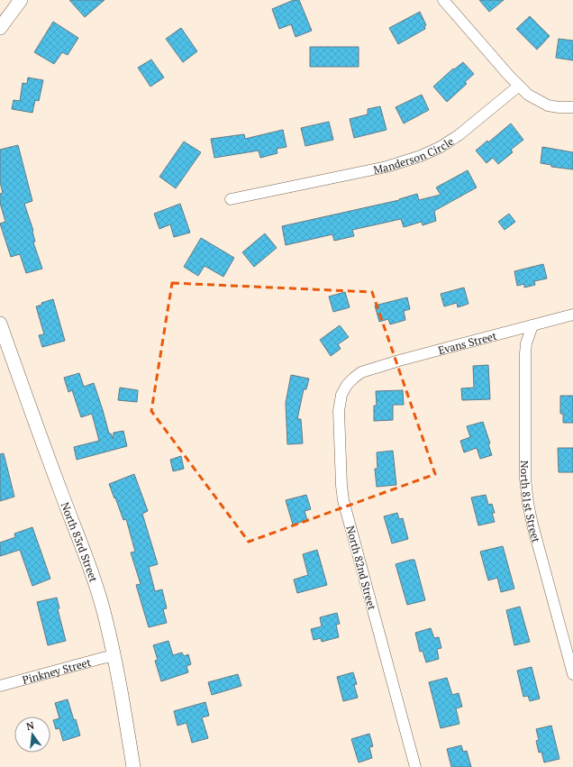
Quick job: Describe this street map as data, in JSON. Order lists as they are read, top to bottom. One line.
{"streets":{"street":["Manderson Circle","Evans Street","North 81st Street","North 83rd Street","North 82nd Street","Pinkney Street"]},"crossings":[["Evans Street","North 81st Street"],["Evans Street","North 82nd Street"],["North 83rd Street","Pinkney Street"]],"north":"top"}
